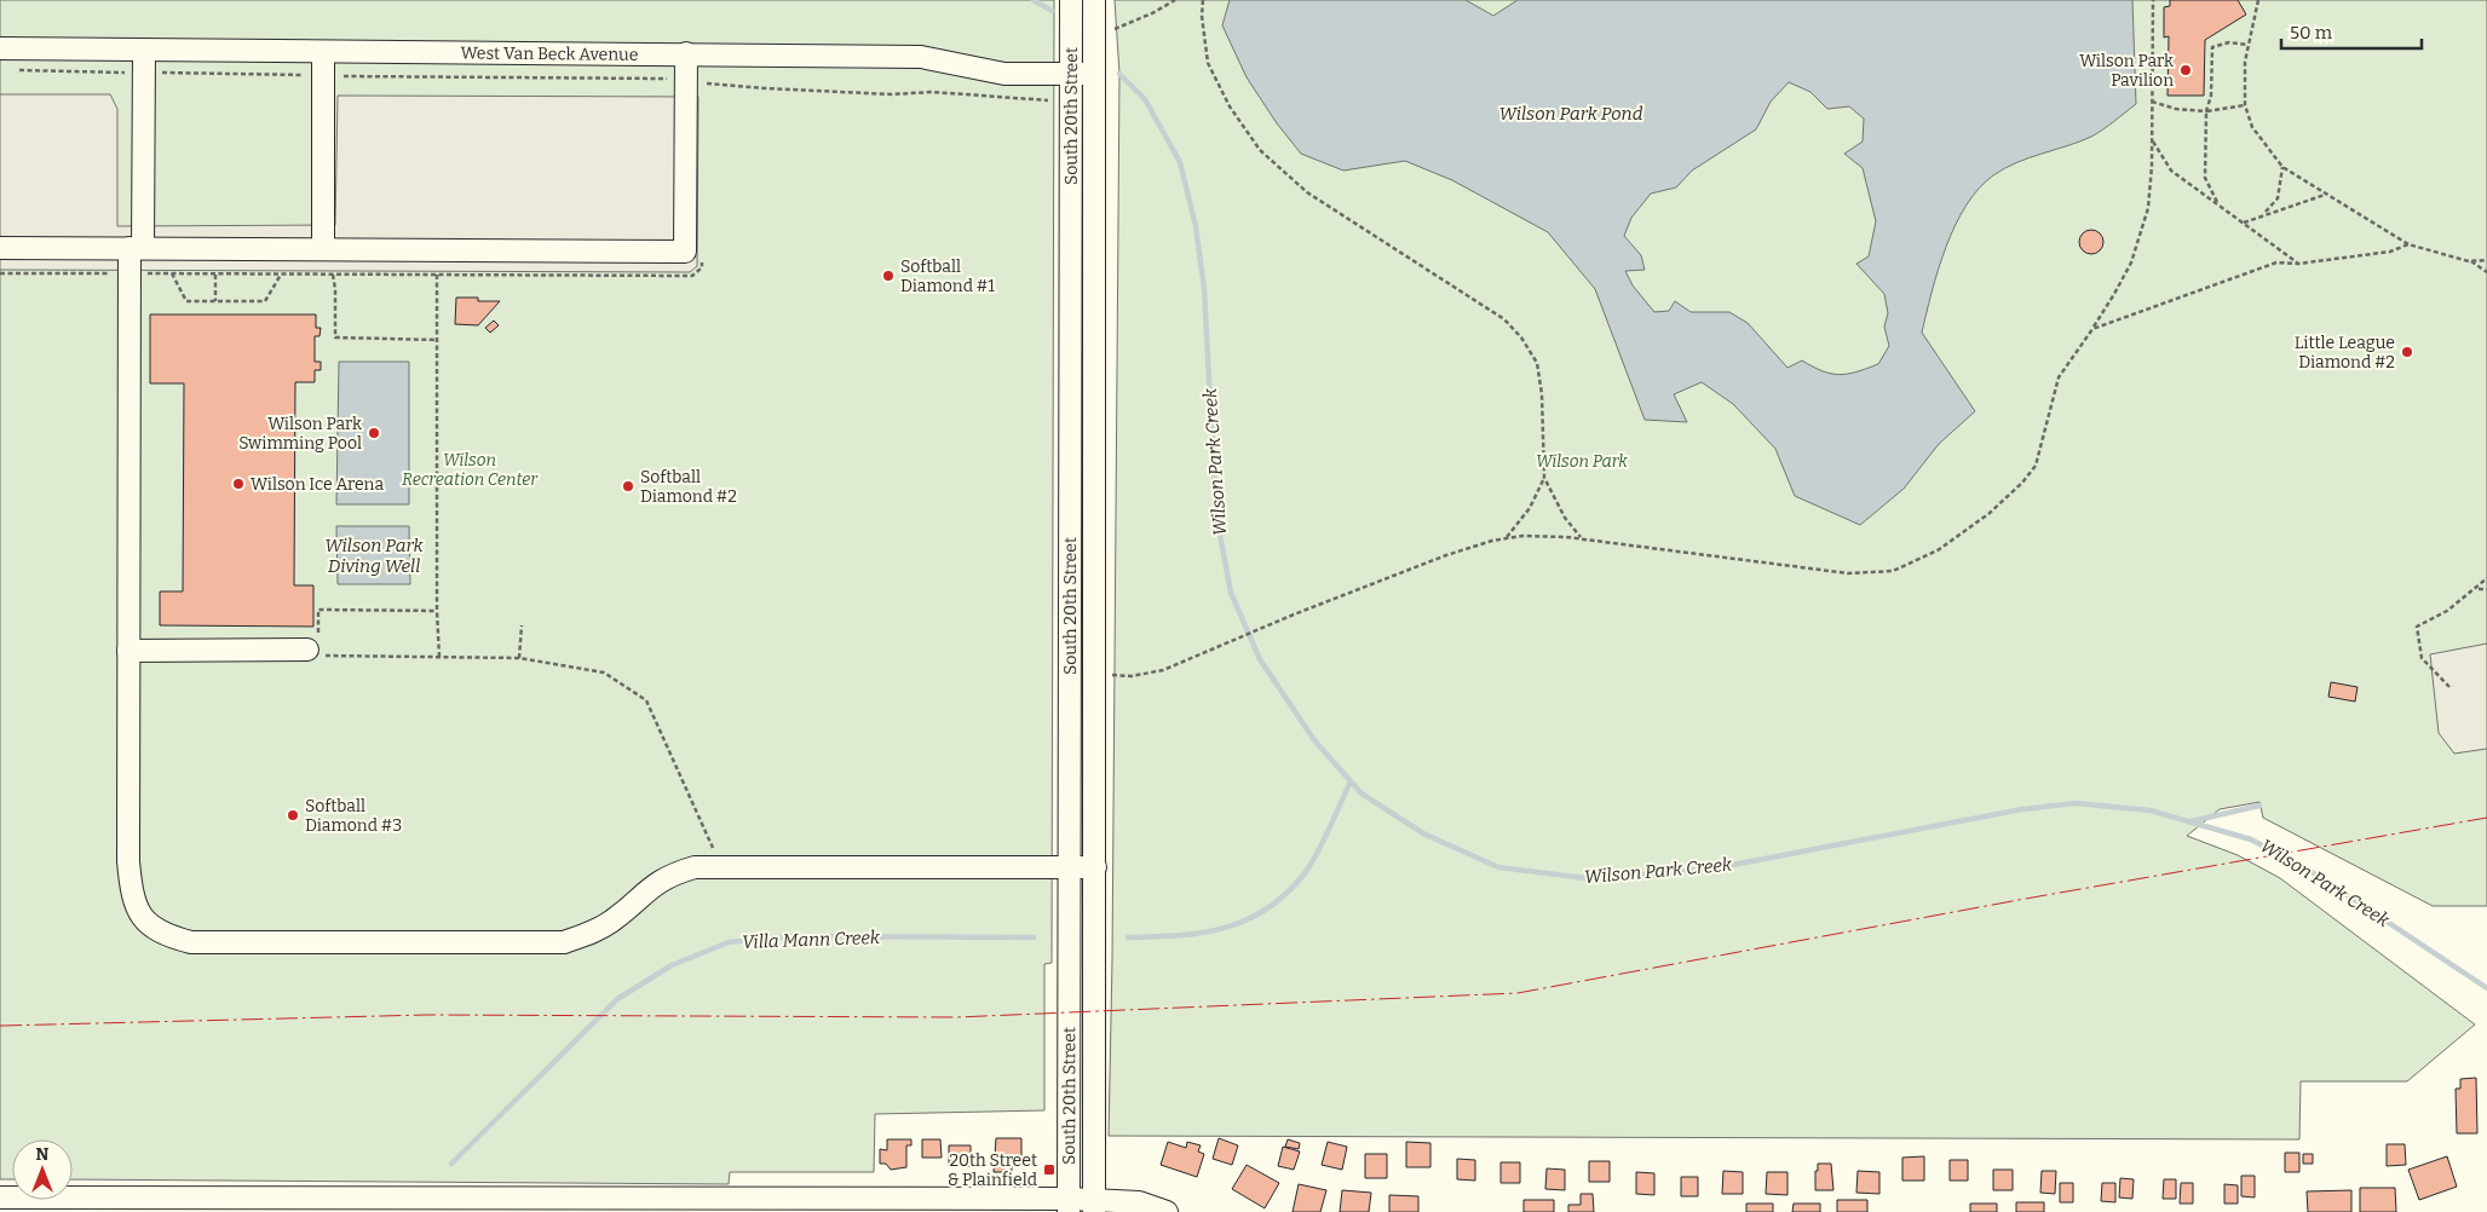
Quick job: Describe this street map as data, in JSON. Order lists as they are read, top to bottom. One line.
{"streets":{"street":["West Van Beck Avenue","South 20th Street"]},"crossings":[["West Van Beck Avenue","South 20th Street"]],"water":["Wilson Park Pond","Wilson Park Creek","Wilson Park Diving Well","Villa Mann Creek"],"parks":["Wilson Recreation Center","Wilson Park"],"places":{"other":["Wilson Park Pavilion","Softball Diamond #1","Little League Diamond #2","Wilson Park Swimming Pool","Wilson Ice Arena","Softball Diamond #2","Softball Diamond #3"],"transit":["20th Street & Plainfield"]},"scale_bar":"50 m","north":"top"}
